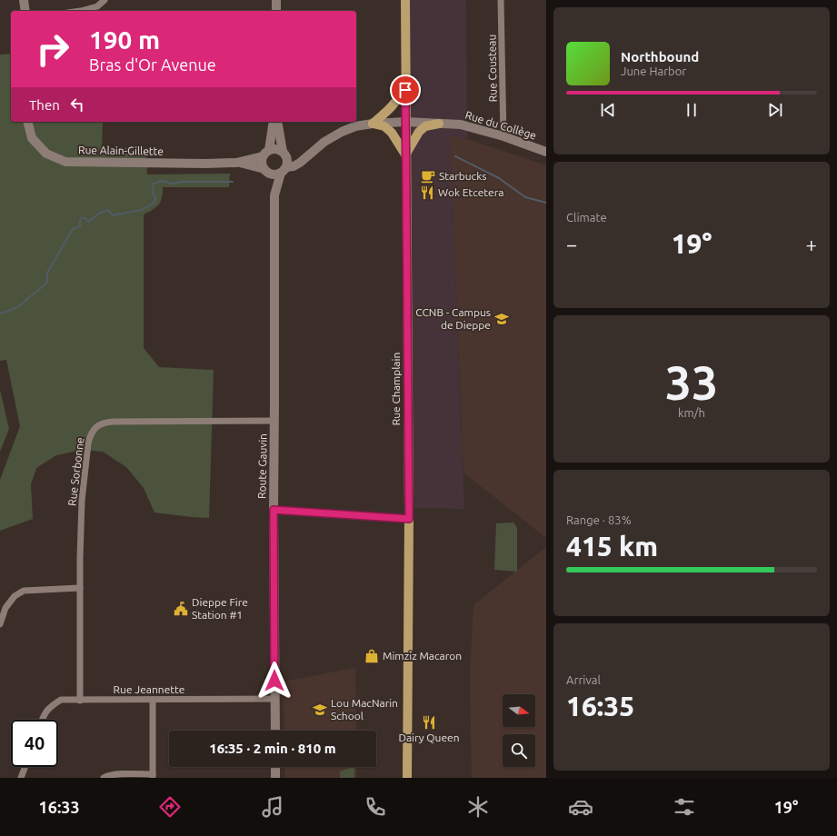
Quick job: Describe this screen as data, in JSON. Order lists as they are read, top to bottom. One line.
{"streets":{"main road":["Rue Champlain"],"street":["Rue Cousteau","Rue du Collège","Rue Alain-Gillette","Route Gauvin","Rue Sorbonne","Rue Jeannette"]},"crossings":[["Rue Cousteau","Rue du Collège"],["Rue du Collège","Rue Alain-Gillette"],["Rue du Collège","Rue Champlain"],["Rue du Collège","Route Gauvin"],["Rue Alain-Gillette","Route Gauvin"],["Route Gauvin","Rue Sorbonne"],["Route Gauvin","Rue Jeannette"],["Rue Sorbonne","Rue Jeannette"]],"places":{"cafe":["Starbucks"],"restaurant":["Wok Etcetera","Dairy Queen"],"school or university":["CCNB - Campus de Dieppe","Lou MacNarin School"],"public building":["Dieppe Fire Station #1"],"shop":["Mimziz Macaron"]},"north":"right","page":{"turn":["190 m","Bras d'Or Avenue"],"song":["Northbound","June Harbor"],"then":"Then","tile":["Climate",["33","km/h"],["Range · 83%","415 km"],["Arrival","16:35"]],"heat":["−","19°","+"],"limit":"40","trip":"16:35 · 2 min · 810 m","tabs":["16:33","19°"]}}
